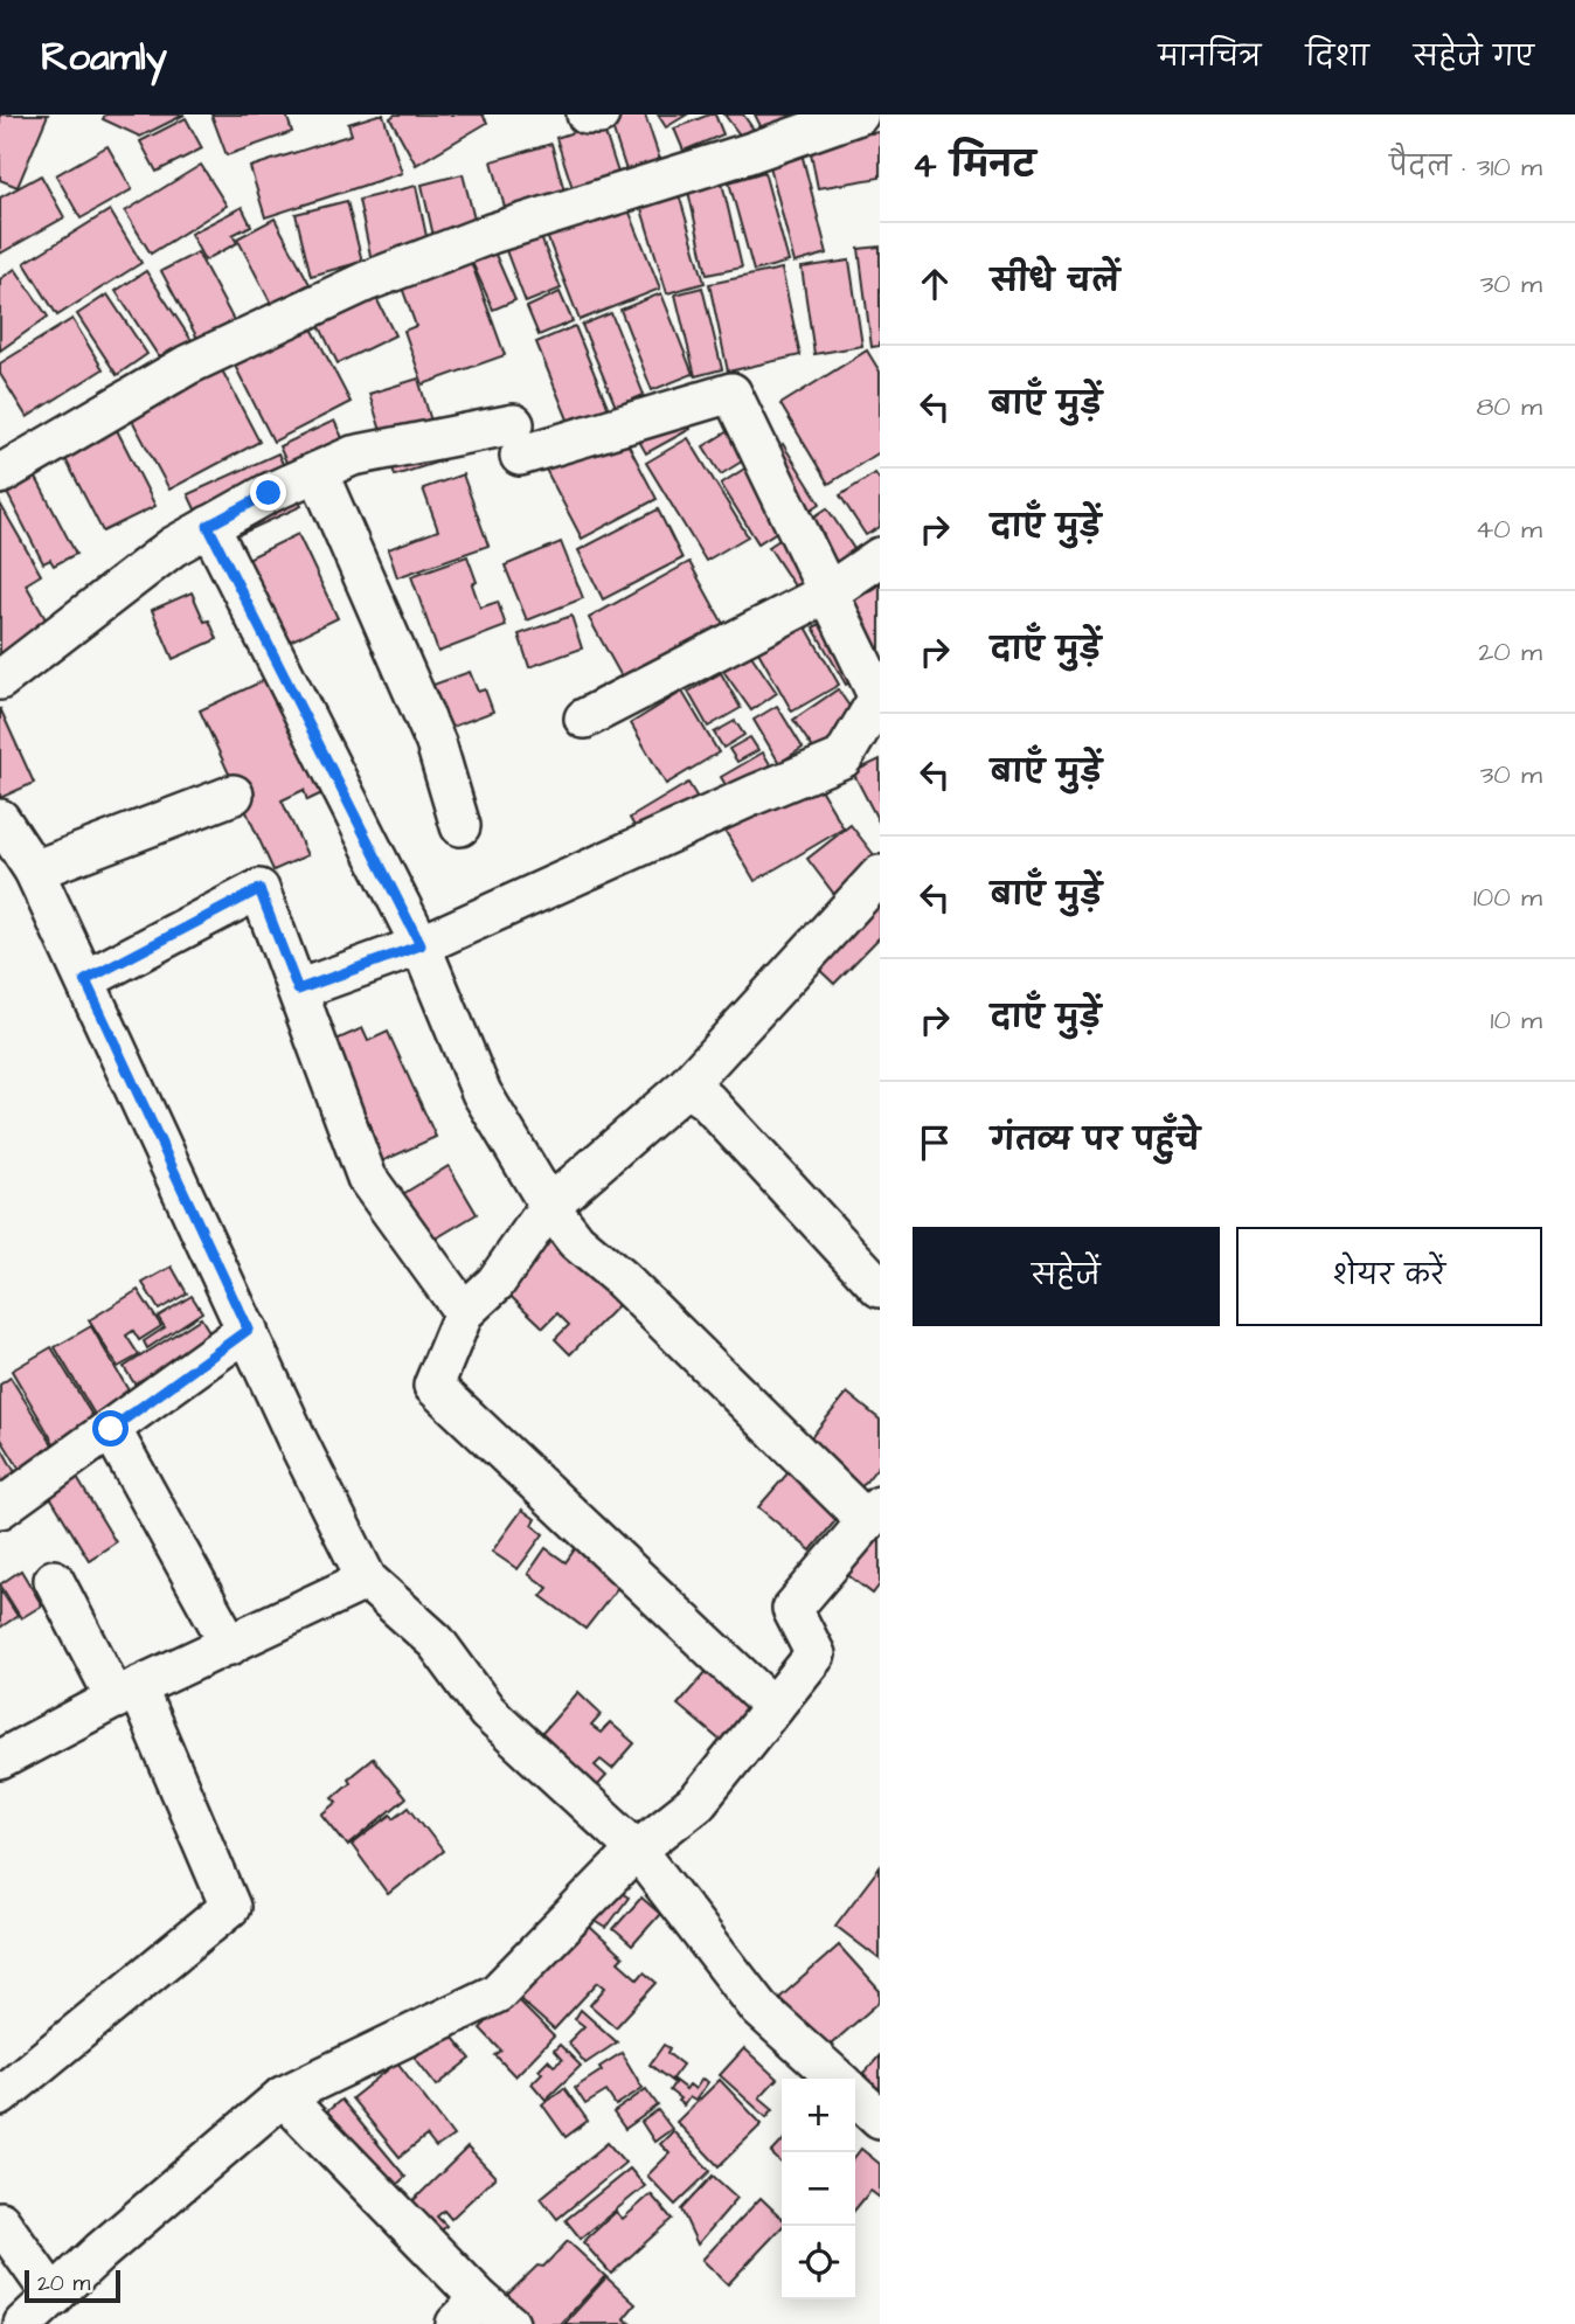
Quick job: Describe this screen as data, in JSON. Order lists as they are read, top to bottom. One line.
{"scale_bar":"20 m","page":{"header":"Roamly","nav":["मानचित्र","दिशा","सहेजे गए"],"heading":["4 मिनट","पैदल · 310 m"],"list":[["सीधे चलें","30 m"],["बाएँ मुड़ें","80 m"],["दाएँ मुड़ें","40 m"],["दाएँ मुड़ें","20 m"],["बाएँ मुड़ें","30 m"],["बाएँ मुड़ें","100 m"],["दाएँ मुड़ें","10 m"],"गंतव्य पर पहुँचे"],"buttons":["सहेजें","शेयर करें"],"map_buttons":["+","−"],"scale":"20 m"}}
